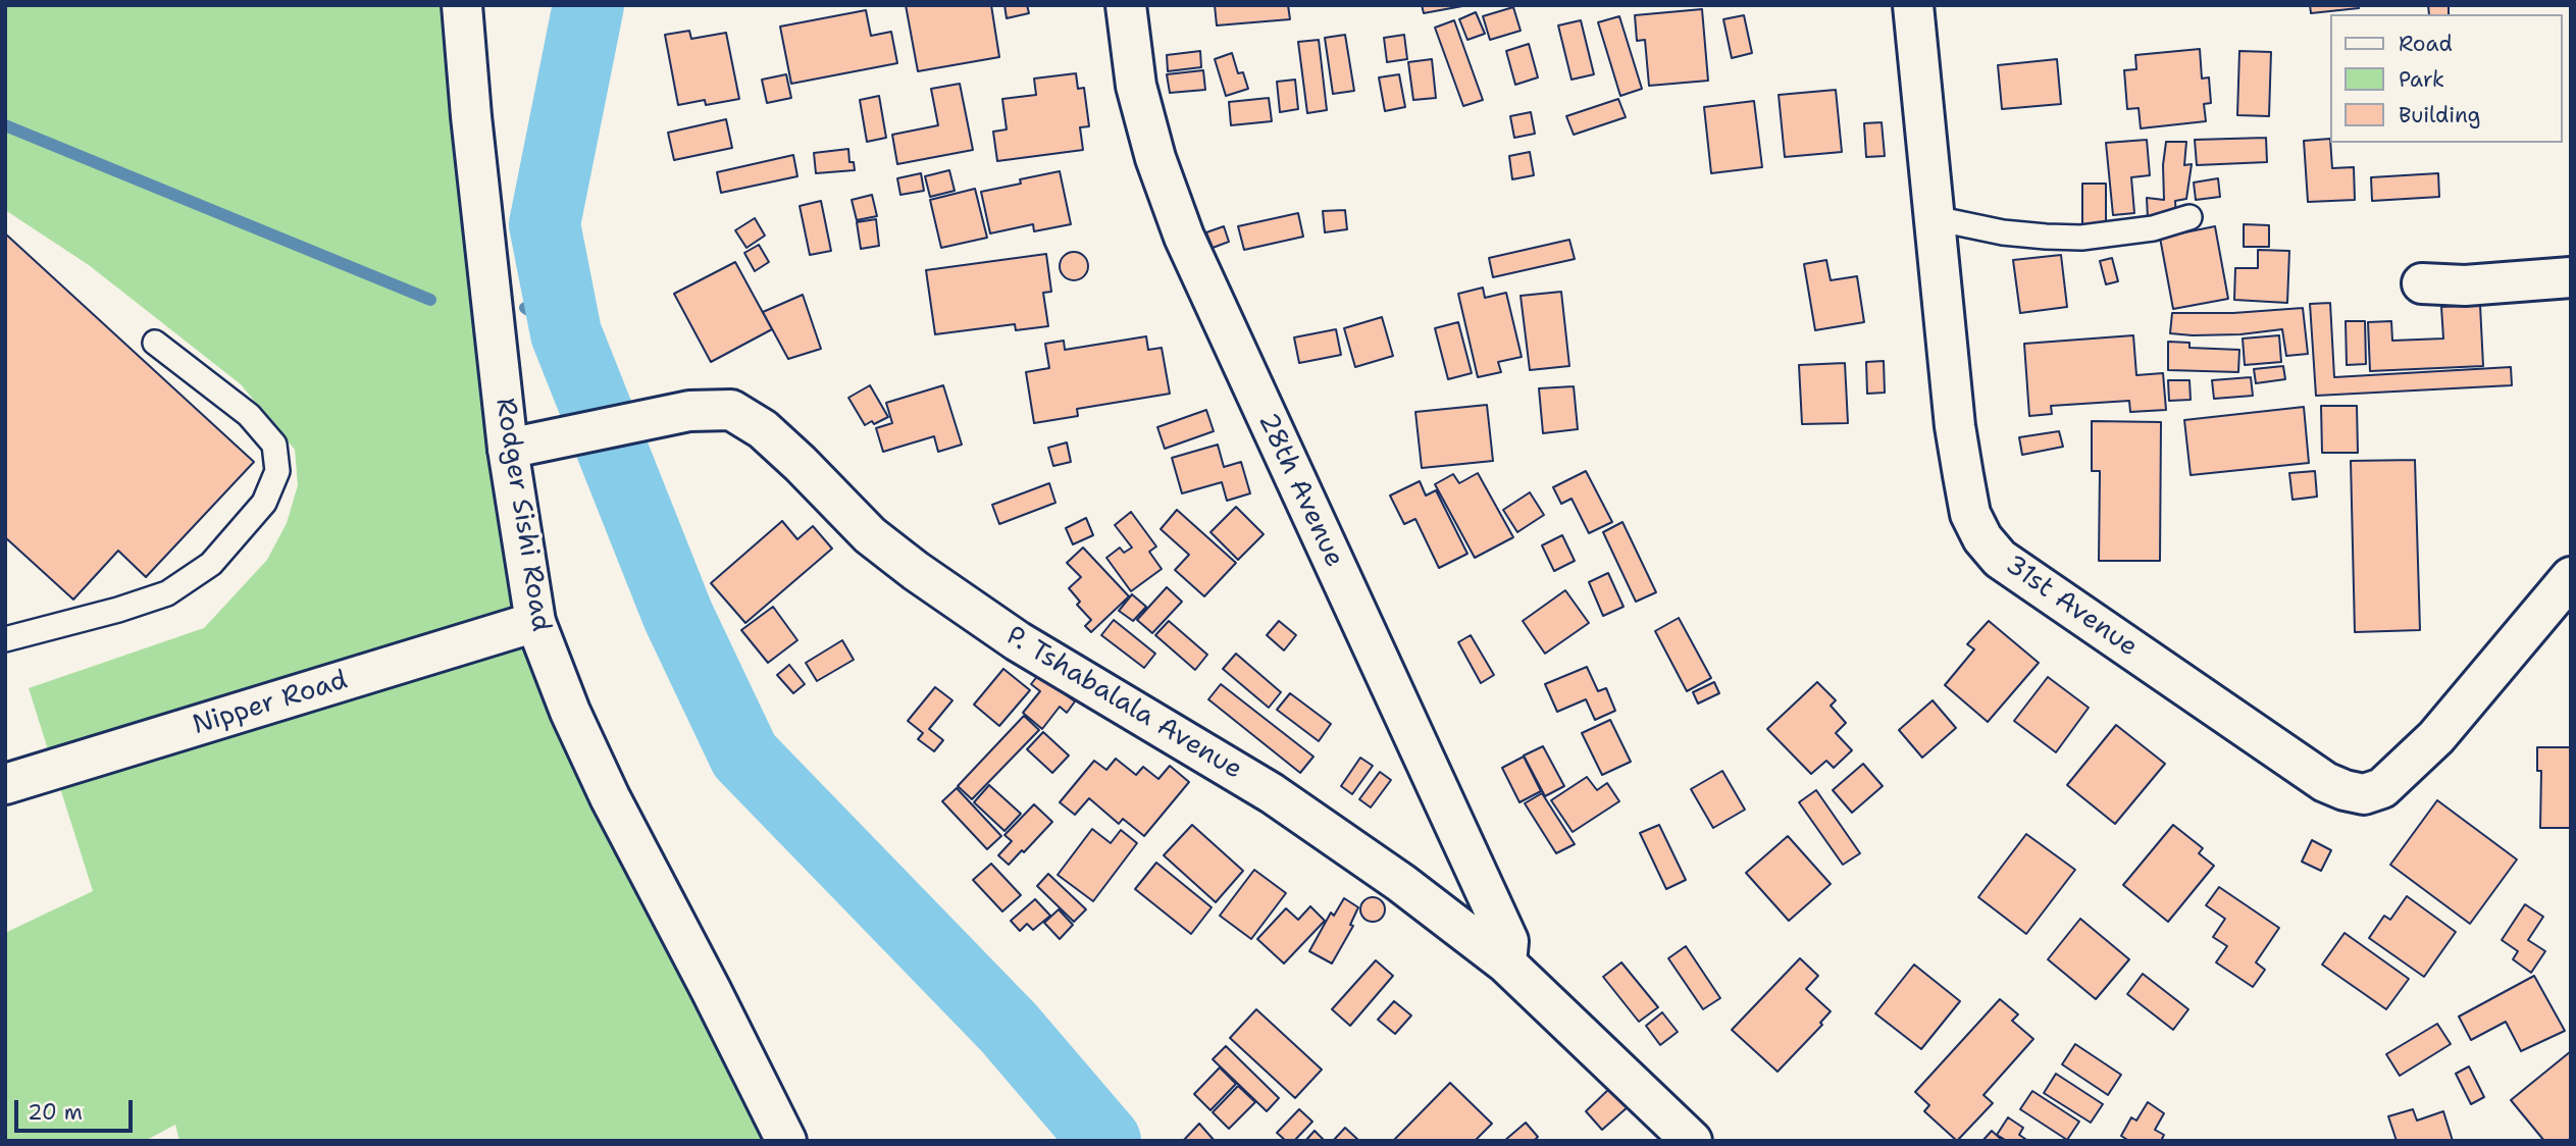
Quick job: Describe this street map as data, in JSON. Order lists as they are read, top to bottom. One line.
{"streets":{"street":["28th Avenue","Rodger Sishi Road","31st Avenue","Nipper Road","P. Tshabalala Avenue"]},"crossings":[["28th Avenue","P. Tshabalala Avenue"],["Rodger Sishi Road","Nipper Road"],["Rodger Sishi Road","P. Tshabalala Avenue"]],"legend":["Road","Park","Building"],"scale_bar":"20 m"}
